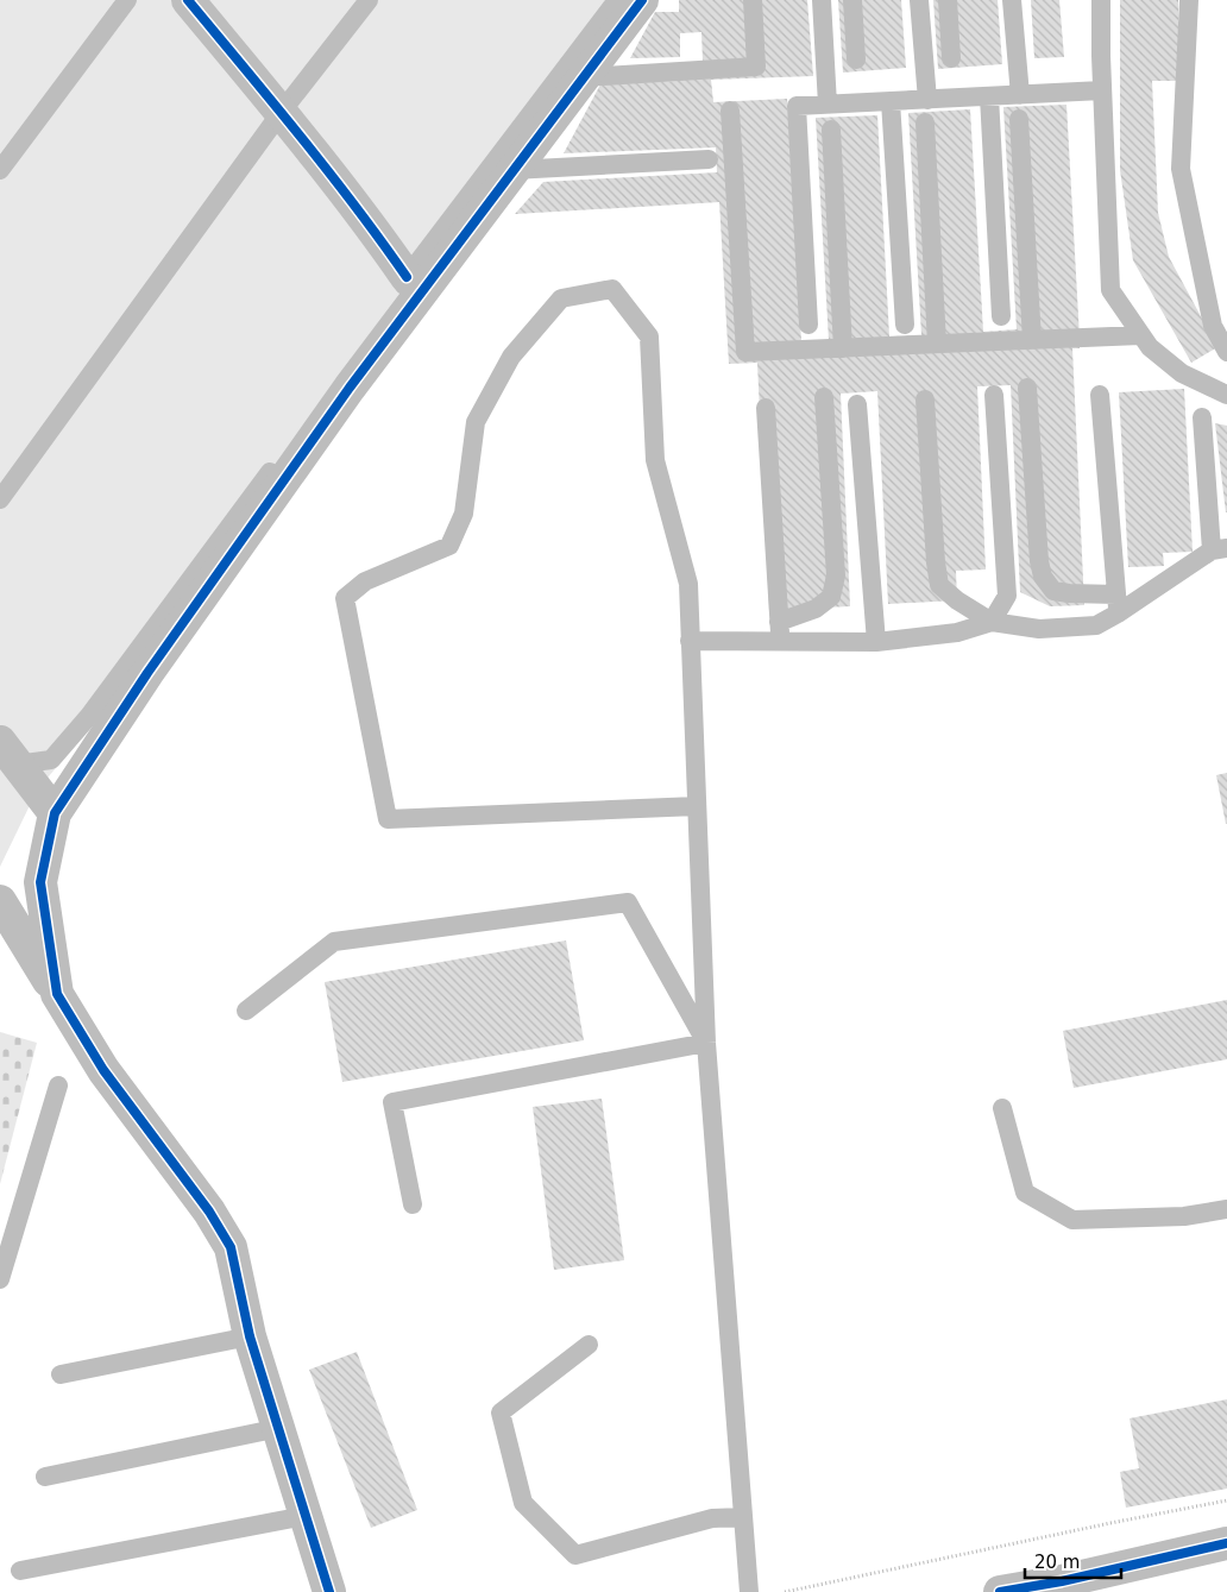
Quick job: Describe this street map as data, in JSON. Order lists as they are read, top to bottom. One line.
{"scale_bar":"20 m"}
